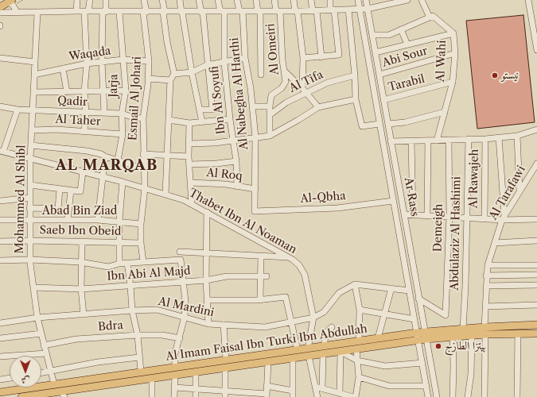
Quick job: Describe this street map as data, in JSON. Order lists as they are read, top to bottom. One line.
{"streets":{"main road":["Al Imam Faisal Ibn Turki Ibn Abdullah"],"street":["Al Omeiri","Waqada","Abi Sour","Al Wahi","Al Tifa","Tarabil","Jarja","Al Nabegha Al Harthi","Esmail Al Johari","Ibn Al Soyufi","Qadir","Al Taher","Al Roq","Al Rawajeh","Al Tarafawi","Ar Rass","Al-Qbha","Mohammed Al Shibl","Abad Bin Ziad","Thabet Ibn Al Noaman","Demeigh","Saeb Ibn Obeid","Abdulaziz Al Hashimi","Ibn Abi Al Majd","Al Mardini","Bdra"]},"crossings":[["Al Omeiri","Al Tifa"],["Waqada","Jarja"],["Waqada","Esmail Al Johari"],["Waqada","Mohammed Al Shibl"],["Abi Sour","Al Wahi"],["Abi Sour","Ar Rass"],["Al Wahi","Tarabil"],["Tarabil","Ar Rass"],["Jarja","Qadir"],["Jarja","Al Taher"],["Al Nabegha Al Harthi","Al Roq"],["Al Nabegha Al Harthi","Al-Qbha"],["Esmail Al Johari","Qadir"],["Esmail Al Johari","Abad Bin Ziad"],["Esmail Al Johari","Thabet Ibn Al Noaman"],["Esmail Al Johari","Saeb Ibn Obeid"],["Ibn Al Soyufi","Al Roq"],["Qadir","Mohammed Al Shibl"],["Al Taher","Mohammed Al Shibl"],["Al Tarafawi","Al Imam Faisal Ibn Turki Ibn Abdullah"],["Ar Rass","Al-Qbha"],["Ar Rass","Demeigh"],["Ar Rass","Al Imam Faisal Ibn Turki Ibn Abdullah"],["Mohammed Al Shibl","Abad Bin Ziad"],["Mohammed Al Shibl","Thabet Ibn Al Noaman"],["Mohammed Al Shibl","Saeb Ibn Obeid"],["Mohammed Al Shibl","Ibn Abi Al Majd"],["Mohammed Al Shibl","Al Mardini"],["Mohammed Al Shibl","Bdra"],["Mohammed Al Shibl","Al Imam Faisal Ibn Turki Ibn Abdullah"],["Thabet Ibn Al Noaman","Al Mardini"],["Thabet Ibn Al Noaman","Al Imam Faisal Ibn Turki Ibn Abdullah"],["Abdulaziz Al Hashimi","Al Imam Faisal Ibn Turki Ibn Abdullah"]],"districts":["AL MARQAB"],"places":["نيستو","بيتزا الطازج"],"north":"bottom"}
